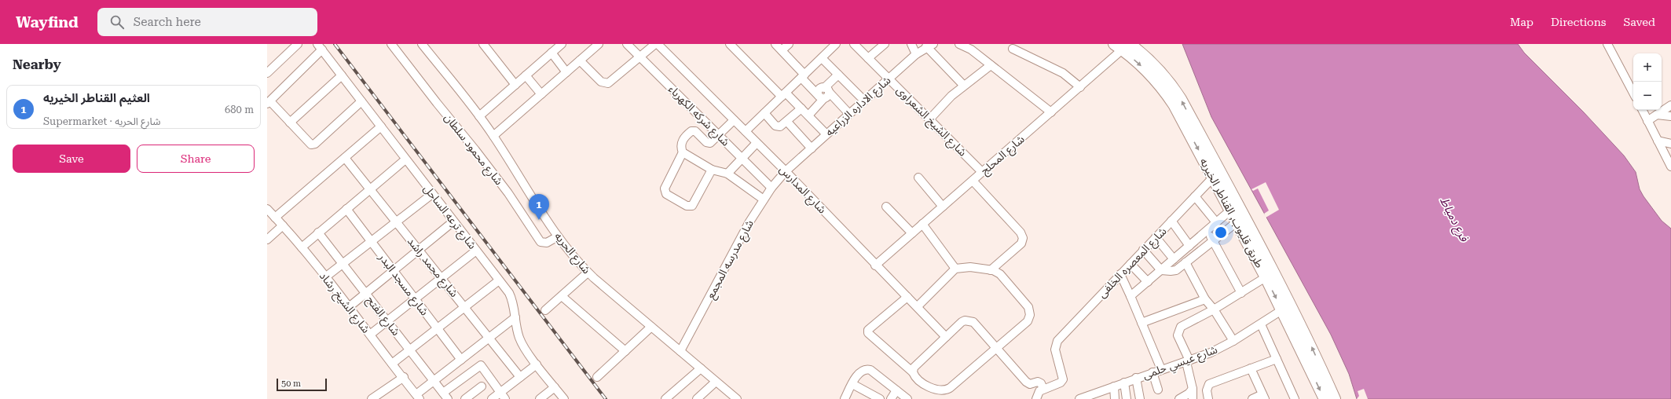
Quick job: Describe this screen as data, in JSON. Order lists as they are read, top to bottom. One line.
{"streets":{"main road":["طريق قليوب, القناطر الخيريه"],"street":["شارع الاداره الزراعيه","شارع شركه الكهرباء","شارع الشيخ الشعراوى","شارع محمود سلطان","شارع المحلج","شارع المدارس","شارع ترعه الساحل","شارع الحريه","شارع مدرسه المجمع","شارع المعصره الخلفى","شارع محمد راشد","شارع مسجد البدر","شارع الشيخ رشاد","شارع الفتح","شارع عيسي حلمى"]},"crossings":[["شارع الاداره الزراعيه","شارع الشيخ الشعراوى"],["شارع الاداره الزراعيه","شارع المدارس"],["شارع الاداره الزراعيه","شارع مدرسه المجمع"],["شارع شركه الكهرباء","شارع مدرسه المجمع"],["شارع الشيخ الشعراوى","شارع المحلج"],["شارع محمود سلطان","شارع الحريه"],["شارع المحلج","شارع المدارس"],["شارع المحلج","طريق قليوب, القناطر الخيريه"],["شارع المدارس","شارع مدرسه المجمع"],["طريق قليوب, القناطر الخيريه","شارع المعصره الخلفى"],["طريق قليوب, القناطر الخيريه","شارع عيسي حلمى"],["شارع الحريه","شارع مدرسه المجمع"]],"water":["فرع دمياط"],"scale_bar":"50 m","page":{"header":"Wayfind","search":"Search here","nav":["Map","Directions","Saved"],"heading":"Nearby","map_buttons":["+","−"],"list":[{"mark":"1","name":"العثيم القناطر الخيريه","note":"Supermarket · شارع الحريه","value":"680 m"}],"buttons":["Save","Share"],"pins":"1","scale":"50 m"}}
